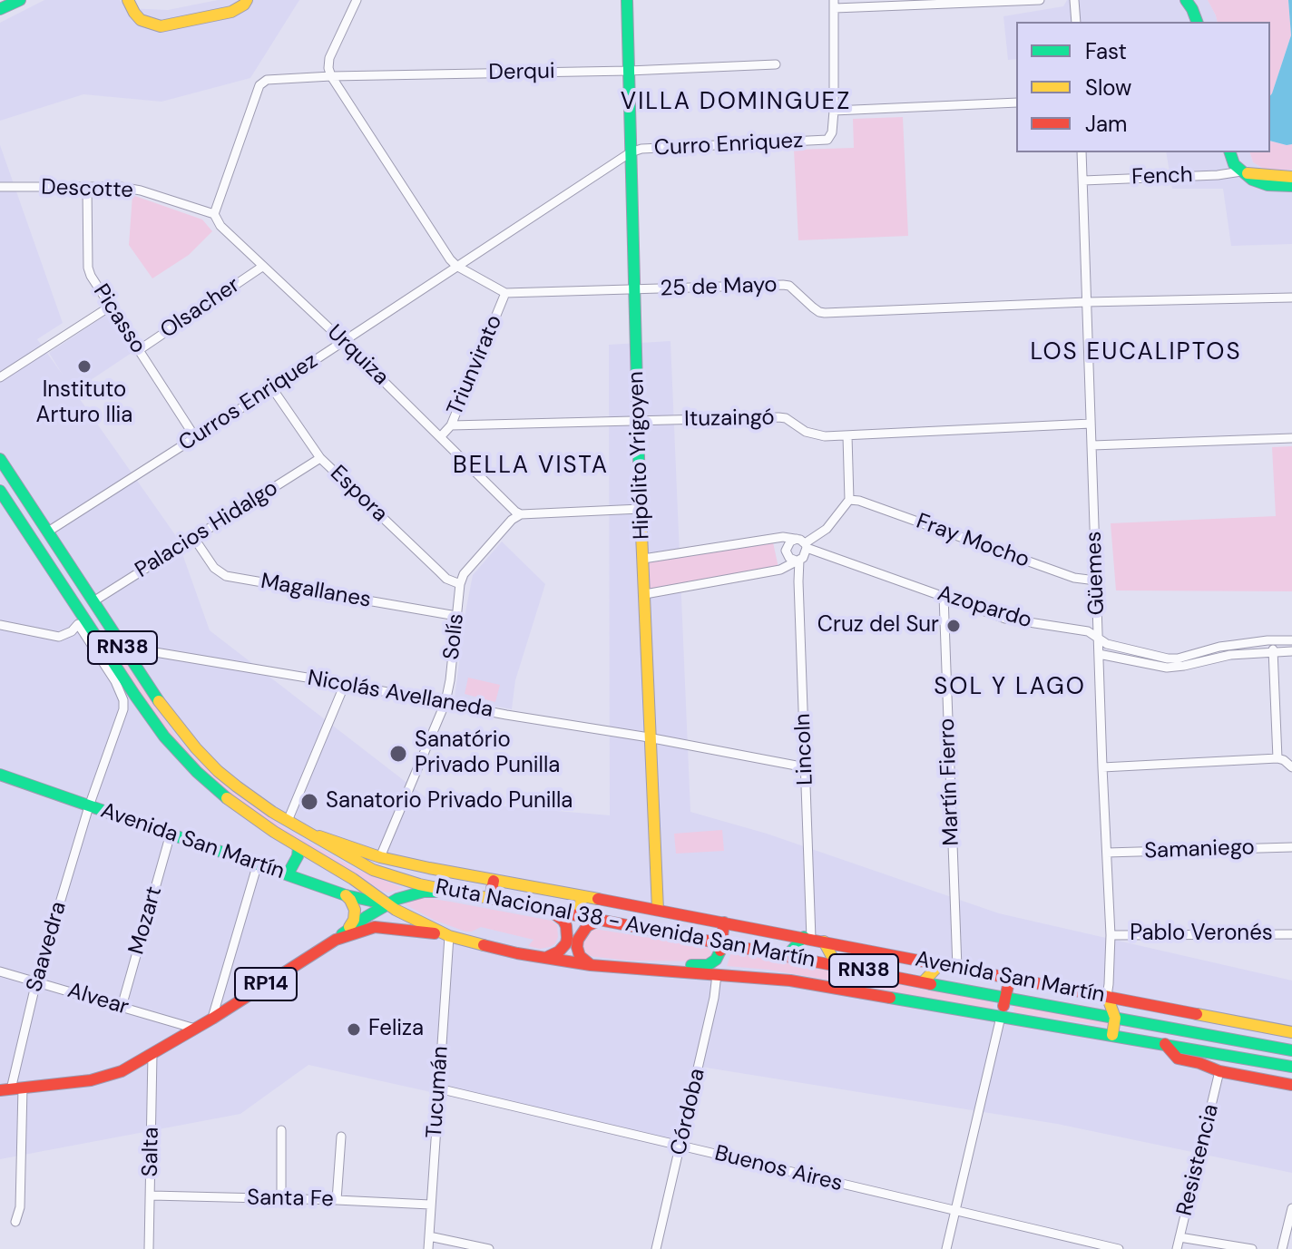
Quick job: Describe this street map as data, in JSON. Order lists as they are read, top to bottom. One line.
{"streets":{"main road":["Hipólito Yrigoyen","RN38","Avenida San Martín","Ruta Nacional 38 - Avenida San Martín","RP14"],"street":["Derqui","Curro Enriquez","Fench","Descotte","25 de Mayo","Olsacher","Picasso","Urquiza","Triunvirato","Curros Enriquez","Ituzaingó","Espora","Palacios Hidalgo","Fray Mocho","Güemes","Magallanes","Azopardo","Solís","Nicolás Avellaneda","Lincoln","Martín Fierro","Samaniego","Mozart","Pablo Veronés","Saavedra","Alvear","Tucumán","Córdoba","Salta","Resistencia","Buenos Aires","Santa Fe"]},"crossings":[["Derqui","Descotte"],["Derqui","Urquiza"],["Derqui","Hipólito Yrigoyen"],["Curro Enriquez","Curros Enriquez"],["Curro Enriquez","Hipólito Yrigoyen"],["Fench","Güemes"],["Descotte","Picasso"],["Descotte","Urquiza"],["25 de Mayo","Triunvirato"],["25 de Mayo","Hipólito Yrigoyen"],["25 de Mayo","Güemes"],["Olsacher","Picasso"],["Olsacher","Urquiza"],["Picasso","Curros Enriquez"],["Urquiza","Triunvirato"],["Urquiza","Curros Enriquez"],["Urquiza","Solís"],["Triunvirato","Ituzaingó"],["Curros Enriquez","Hipólito Yrigoyen"],["Curros Enriquez","Espora"],["Curros Enriquez","RN38"],["Ituzaingó","Hipólito Yrigoyen"],["Ituzaingó","Güemes"],["Hipólito Yrigoyen","Azopardo"],["Hipólito Yrigoyen","Nicolás Avellaneda"],["Hipólito Yrigoyen","Avenida San Martín"],["Espora","Palacios Hidalgo"],["Espora","Solís"],["Palacios Hidalgo","Magallanes"],["Palacios Hidalgo","RN38"],["Fray Mocho","Güemes"],["Güemes","Azopardo"],["Güemes","Avenida San Martín"],["Güemes","Samaniego"],["Güemes","Pablo Veronés"],["Magallanes","Solís"],["Azopardo","Lincoln"],["Azopardo","Martín Fierro"],["Solís","Nicolás Avellaneda"],["Solís","Avenida San Martín"],["RN38","Nicolás Avellaneda"],["RN38","Ruta Nacional 38 - Avenida San Martín"],["Nicolás Avellaneda","Lincoln"],["Nicolás Avellaneda","Ruta Nacional 38 - Avenida San Martín"],["Lincoln","Avenida San Martín"],["Martín Fierro","Avenida San Martín"],["Avenida San Martín","Mozart"],["Avenida San Martín","Ruta Nacional 38 - Avenida San Martín"],["Avenida San Martín","Saavedra"],["Avenida San Martín","RP14"],["Mozart","Alvear"],["Ruta Nacional 38 - Avenida San Martín","RP14"],["Ruta Nacional 38 - Avenida San Martín","Tucumán"],["Ruta Nacional 38 - Avenida San Martín","Córdoba"],["Saavedra","RP14"],["Saavedra","Alvear"],["RP14","Alvear"],["RP14","Tucumán"],["RP14","Salta"],["Tucumán","Buenos Aires"],["Tucumán","Santa Fe"],["Córdoba","Buenos Aires"],["Salta","Santa Fe"]],"districts":["VILLA DOMINGUEZ","LOS EUCALIPTOS","BELLA VISTA","SOL Y LAGO"],"places":["Instituto Arturo Ilia","Cruz del Sur","Sanatório Privado Punilla","Sanatorio Privado Punilla","Feliza"],"legend":["Fast","Slow","Jam"]}
